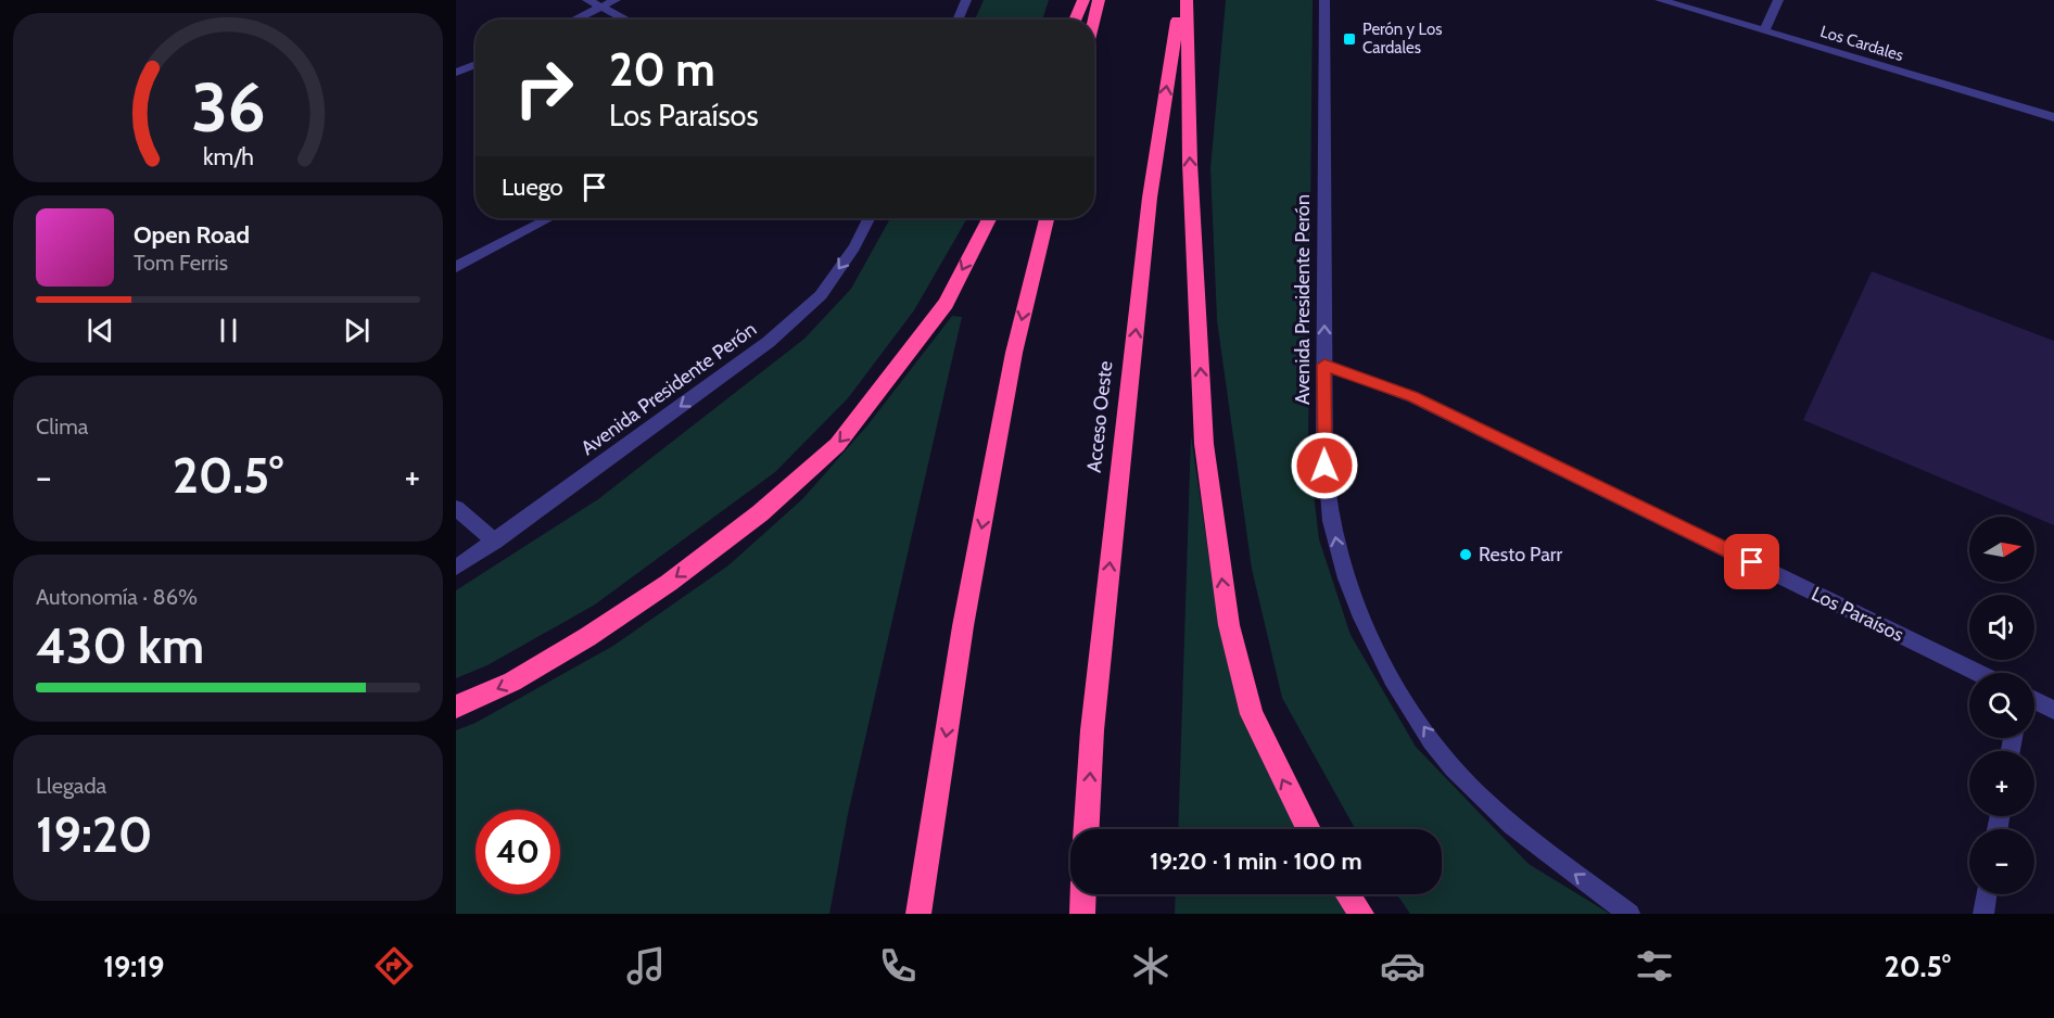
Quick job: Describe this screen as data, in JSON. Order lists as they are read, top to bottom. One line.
{"streets":{"highway":["Acceso Oeste"],"street":["Los Cardales","Avenida Presidente Perón","Los Paraísos"]},"crossings":[["Avenida Presidente Perón","Los Paraísos"]],"places":{"transit":["Perón y Los Cardales"],"other":["Resto Parr"]},"north":"right","page":{"turn":["20 m","Los Paraísos"],"then":"Luego","song":["Open Road","Tom Ferris"],"tile":["Clima",["Autonomía · 86%","430 km"],["Llegada","19:20"]],"heat":["−","20.5°","+"],"map_buttons":["+","−"],"limit":"40","trip":"19:20 · 1 min · 100 m","tabs":["19:19","20.5°"],"gauge":["36","km/h"]}}
